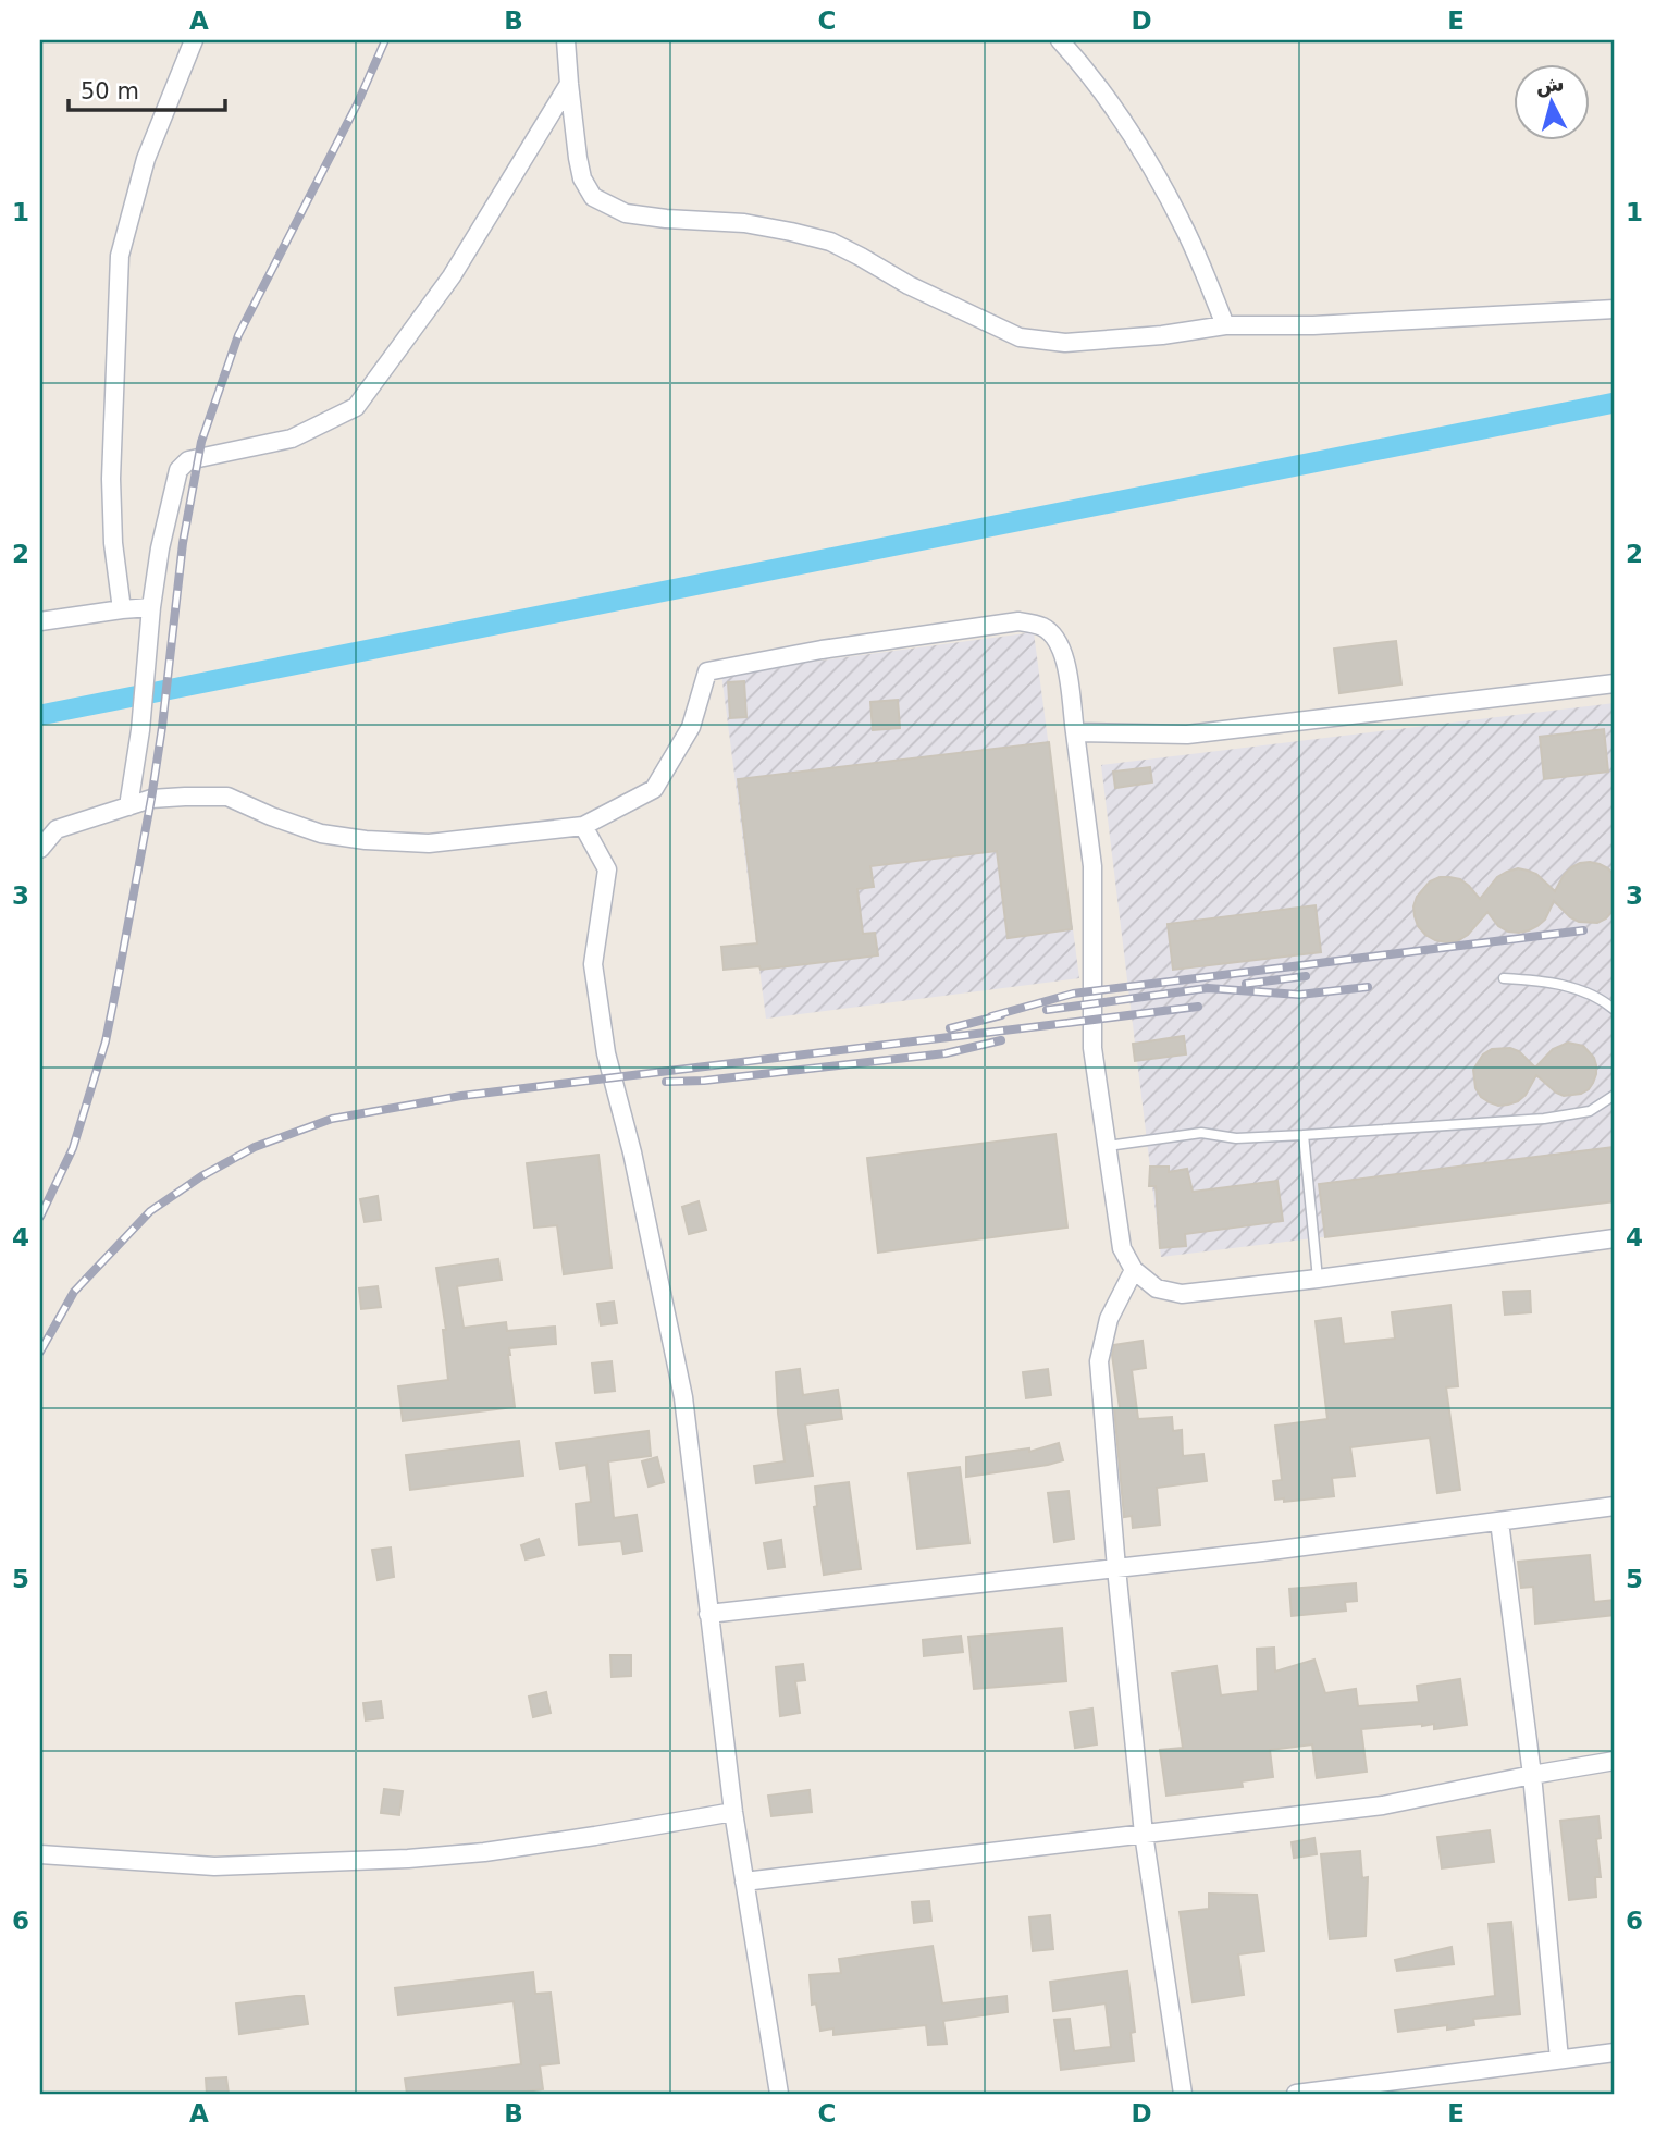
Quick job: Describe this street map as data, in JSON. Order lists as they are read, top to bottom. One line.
{"scale_bar":"50 m","north":"top","grid":{"columns":["A","B","C","D","E"],"rows":["1","2","3","4","5","6"]}}
